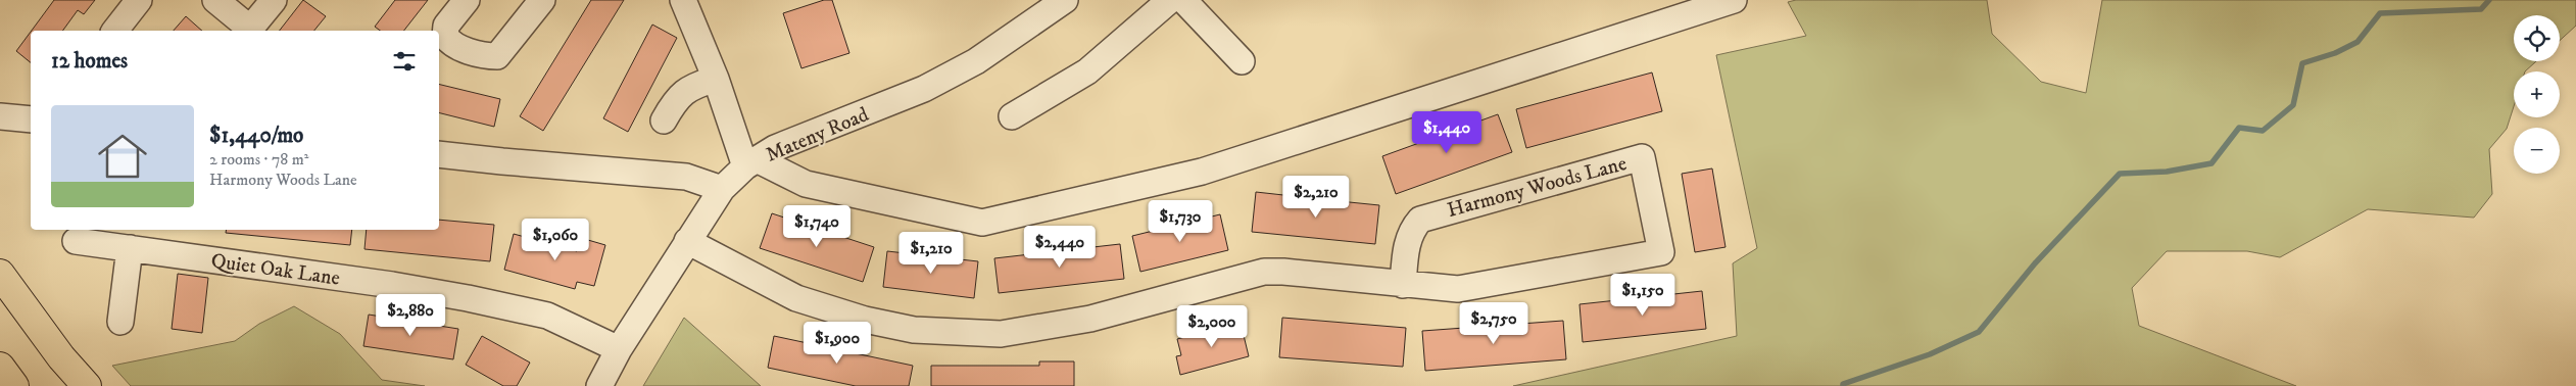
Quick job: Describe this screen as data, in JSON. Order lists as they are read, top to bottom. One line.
{"streets":{"street":["Mateny Road","Harmony Woods Lane","Quiet Oak Lane"]},"crossings":[["Mateny Road","Harmony Woods Lane"],["Mateny Road","Quiet Oak Lane"]],"page":{"map_buttons":["+","−"],"heading":"12 homes","list":[{"name":"$1,440/mo","note":"2 rooms · 78 m² · Harmony Woods Lane"}],"price":["$1,440","$2,210","$1,730","$1,740","$1,060","$2,440","$1,210","$1,150","$2,880","$2,750","$2,000","$1,900"]}}
